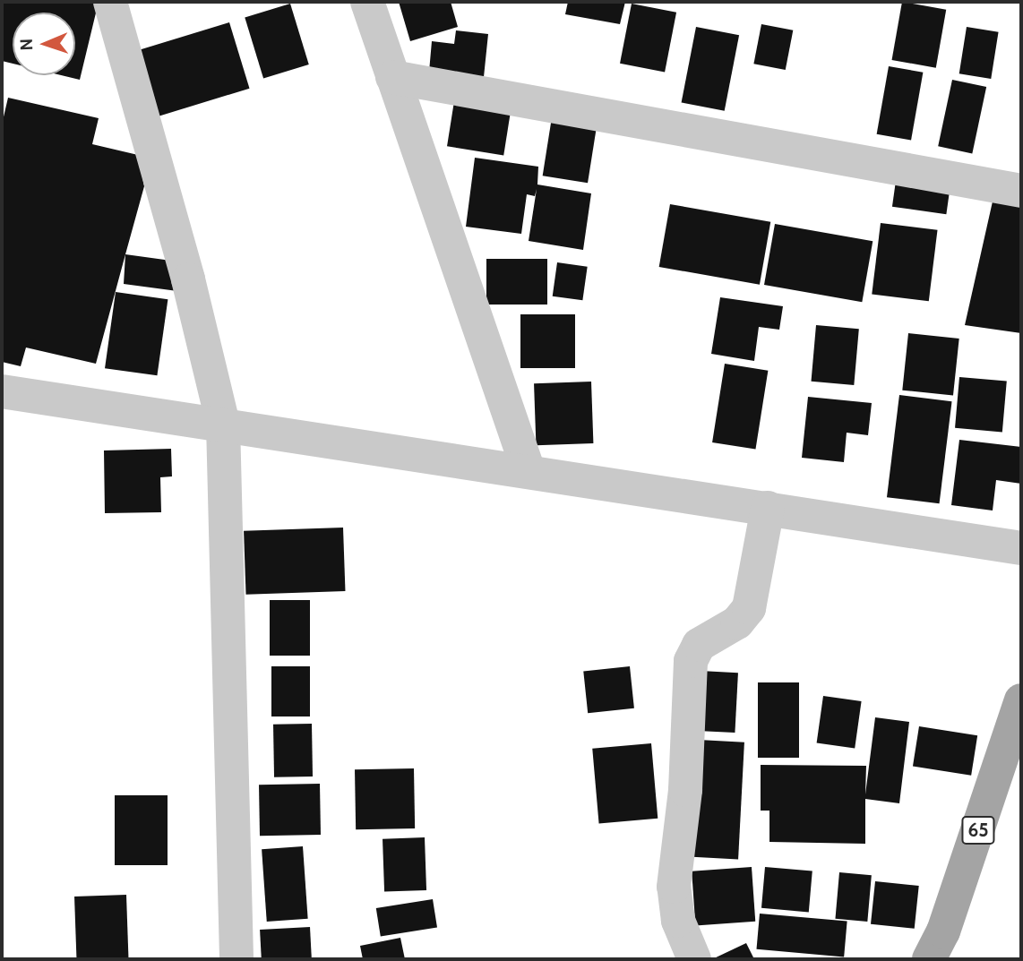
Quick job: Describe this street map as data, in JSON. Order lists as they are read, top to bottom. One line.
{"streets":{"main road":["65"]},"north":"left"}
